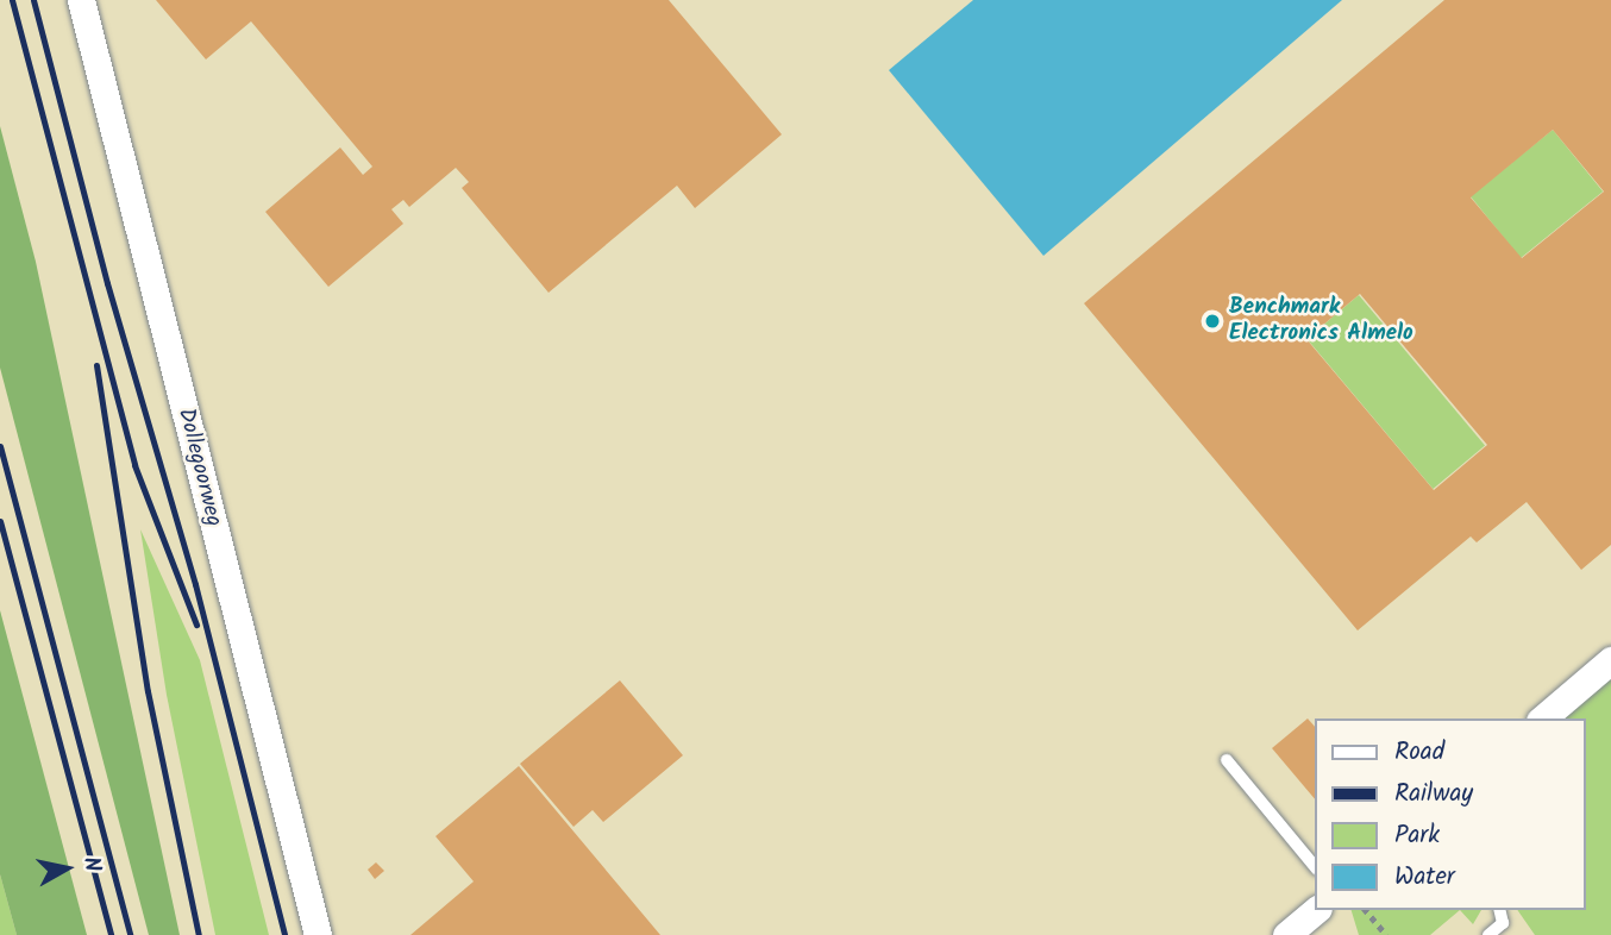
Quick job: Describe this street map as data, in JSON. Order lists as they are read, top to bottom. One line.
{"streets":{"street":["Dollegoorweg"]},"places":["Benchmark Electronics Almelo"],"legend":["Road","Railway","Park","Water"],"north":"right"}
